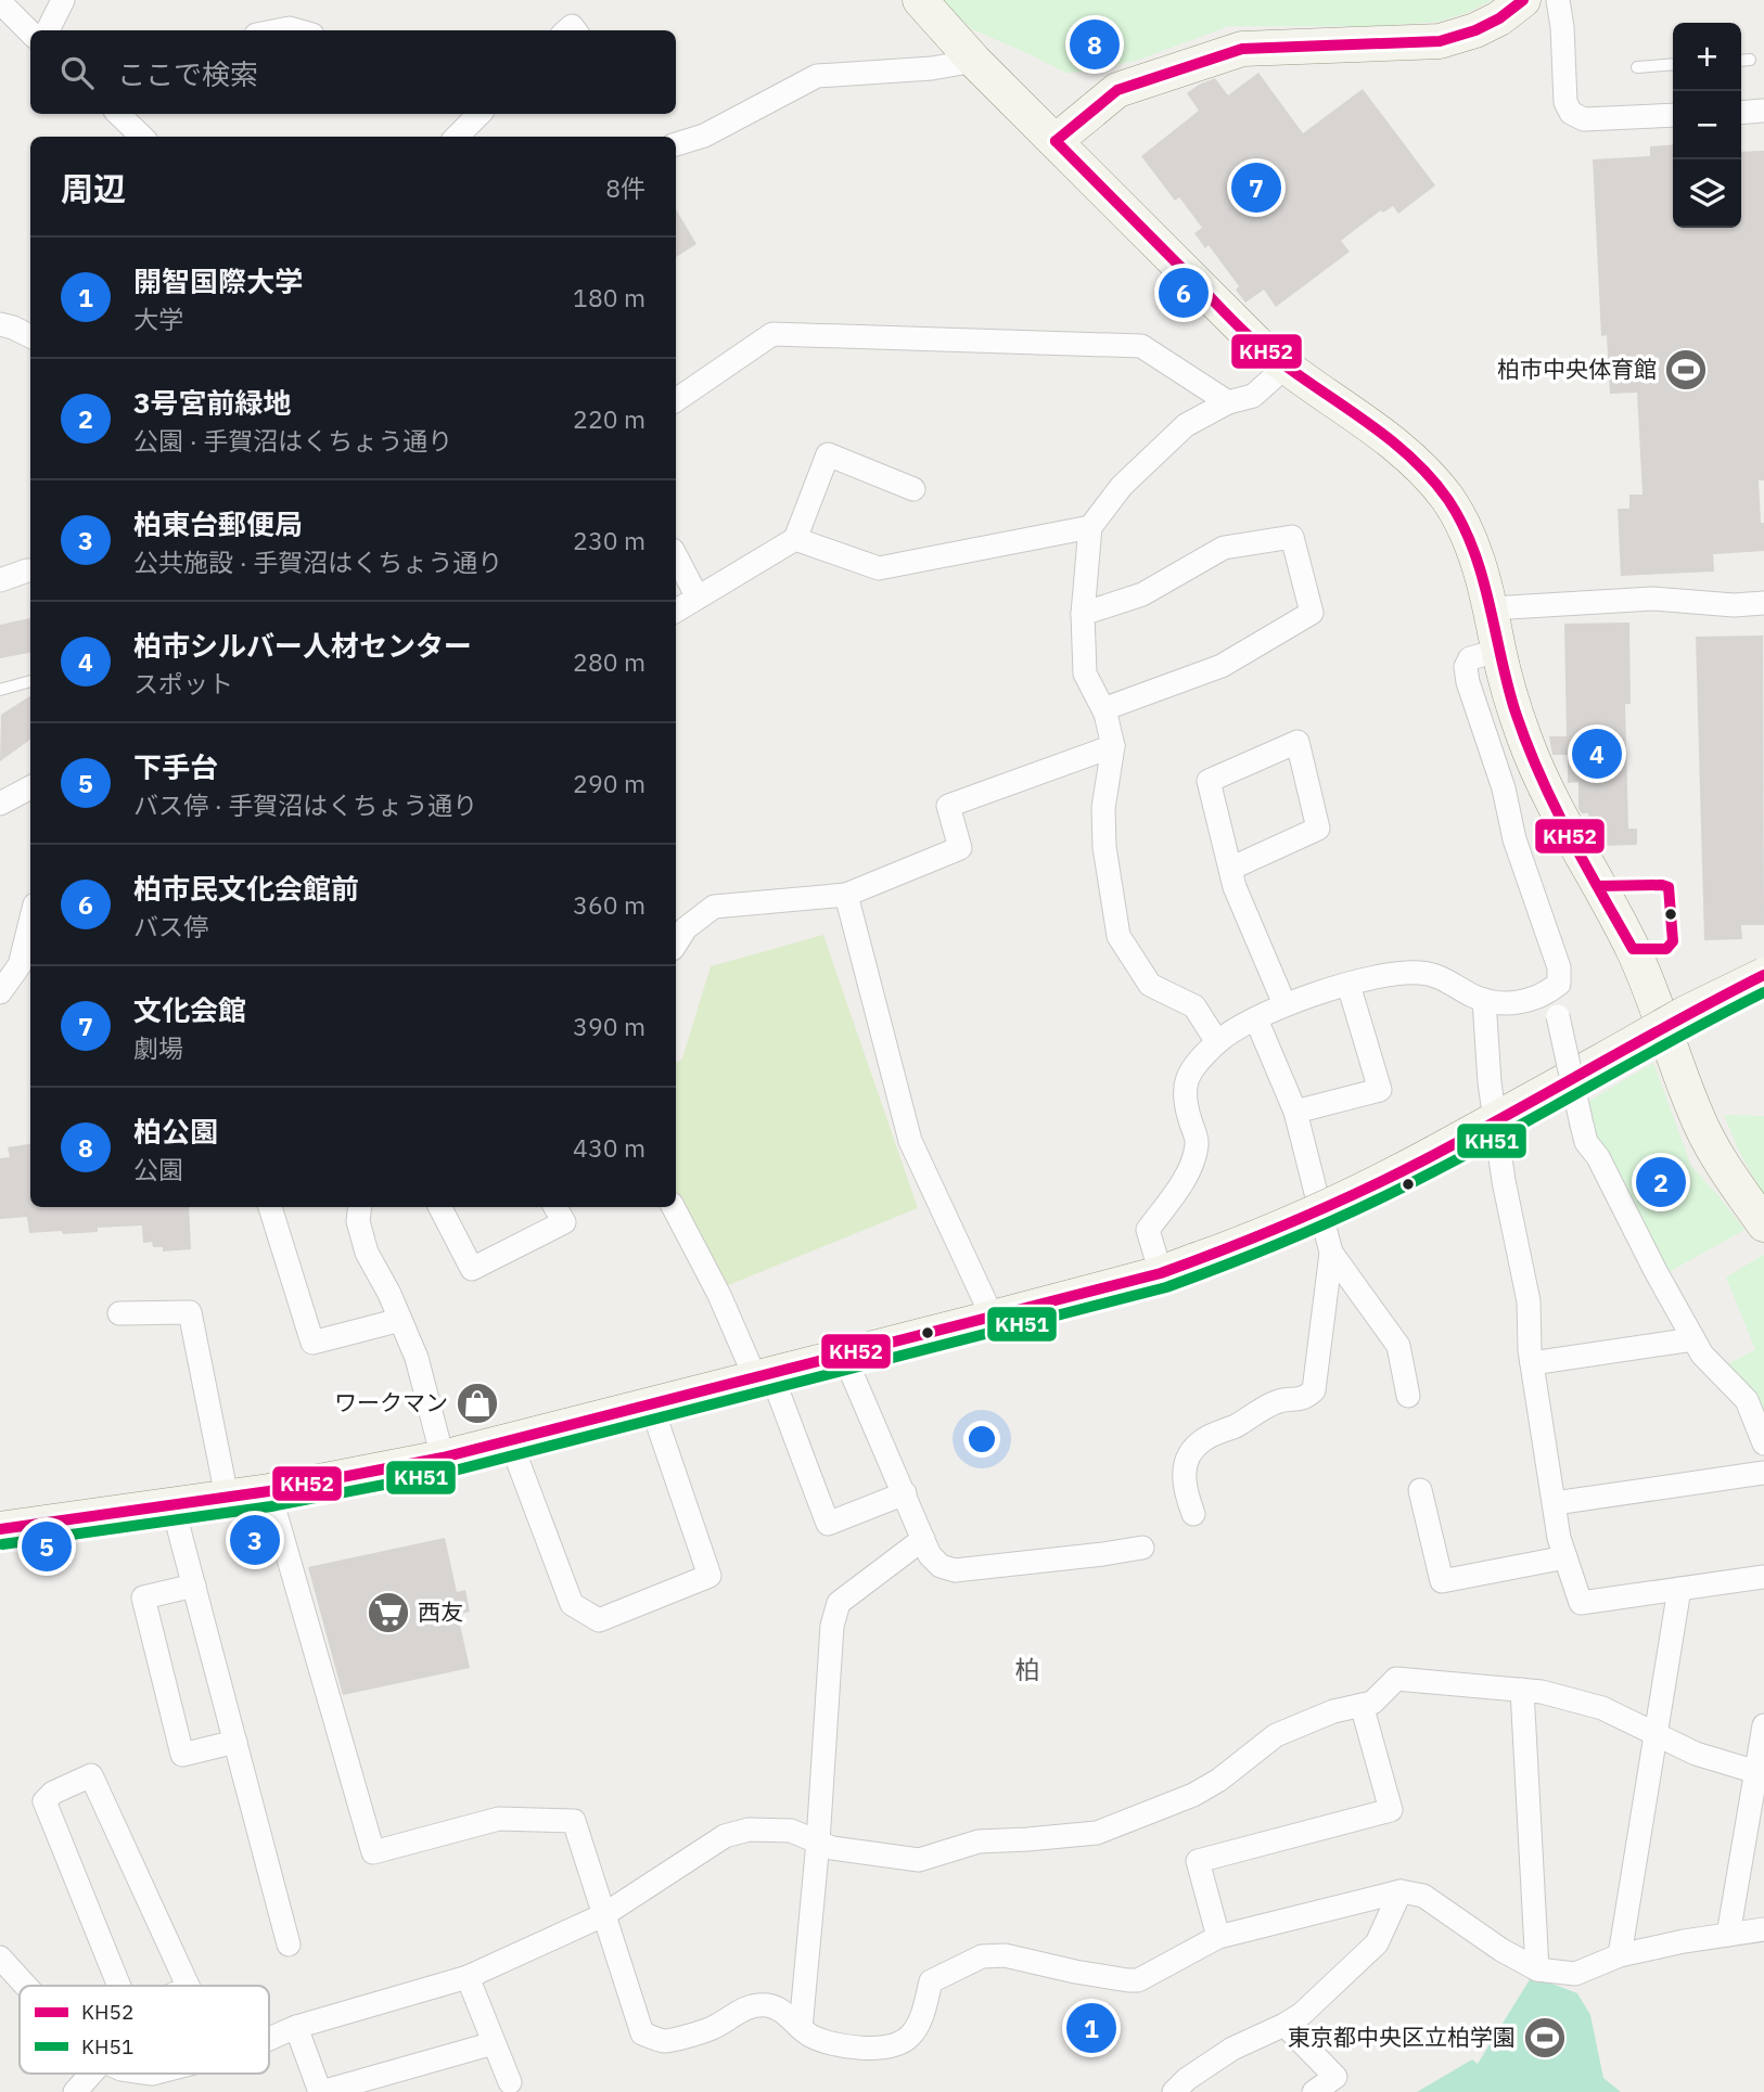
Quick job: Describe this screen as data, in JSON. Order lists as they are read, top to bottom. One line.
{"districts":["柏"],"places":{"sports":["柏市中央体育館","東京都中央区立柏学園"],"shop":["ワークマン"],"supermarket":["西友"]},"lines":["transit line KH52","transit line KH51"],"legend":["KH52","KH51"],"page":{"pins":["8","7","6","4","2","3","5","1"],"map_buttons":["+","−"],"search":"ここで検索","heading":["周辺","8件"],"list":[{"mark":"1","name":"開智国際大学","note":"大学","value":"180 m"},{"mark":"2","name":"3号宮前緑地","note":"公園 · 手賀沼はくちょう通り","value":"220 m"},{"mark":"3","name":"柏東台郵便局","note":"公共施設 · 手賀沼はくちょう通り","value":"230 m"},{"mark":"4","name":"柏市シルバー人材センター","note":"スポット","value":"280 m"},{"mark":"5","name":"下手台","note":"バス停 · 手賀沼はくちょう通り","value":"290 m"},{"mark":"6","name":"柏市民文化会館前","note":"バス停","value":"360 m"},{"mark":"7","name":"文化会館","note":"劇場","value":"390 m"},{"mark":"8","name":"柏公園","note":"公園","value":"430 m"}]}}
